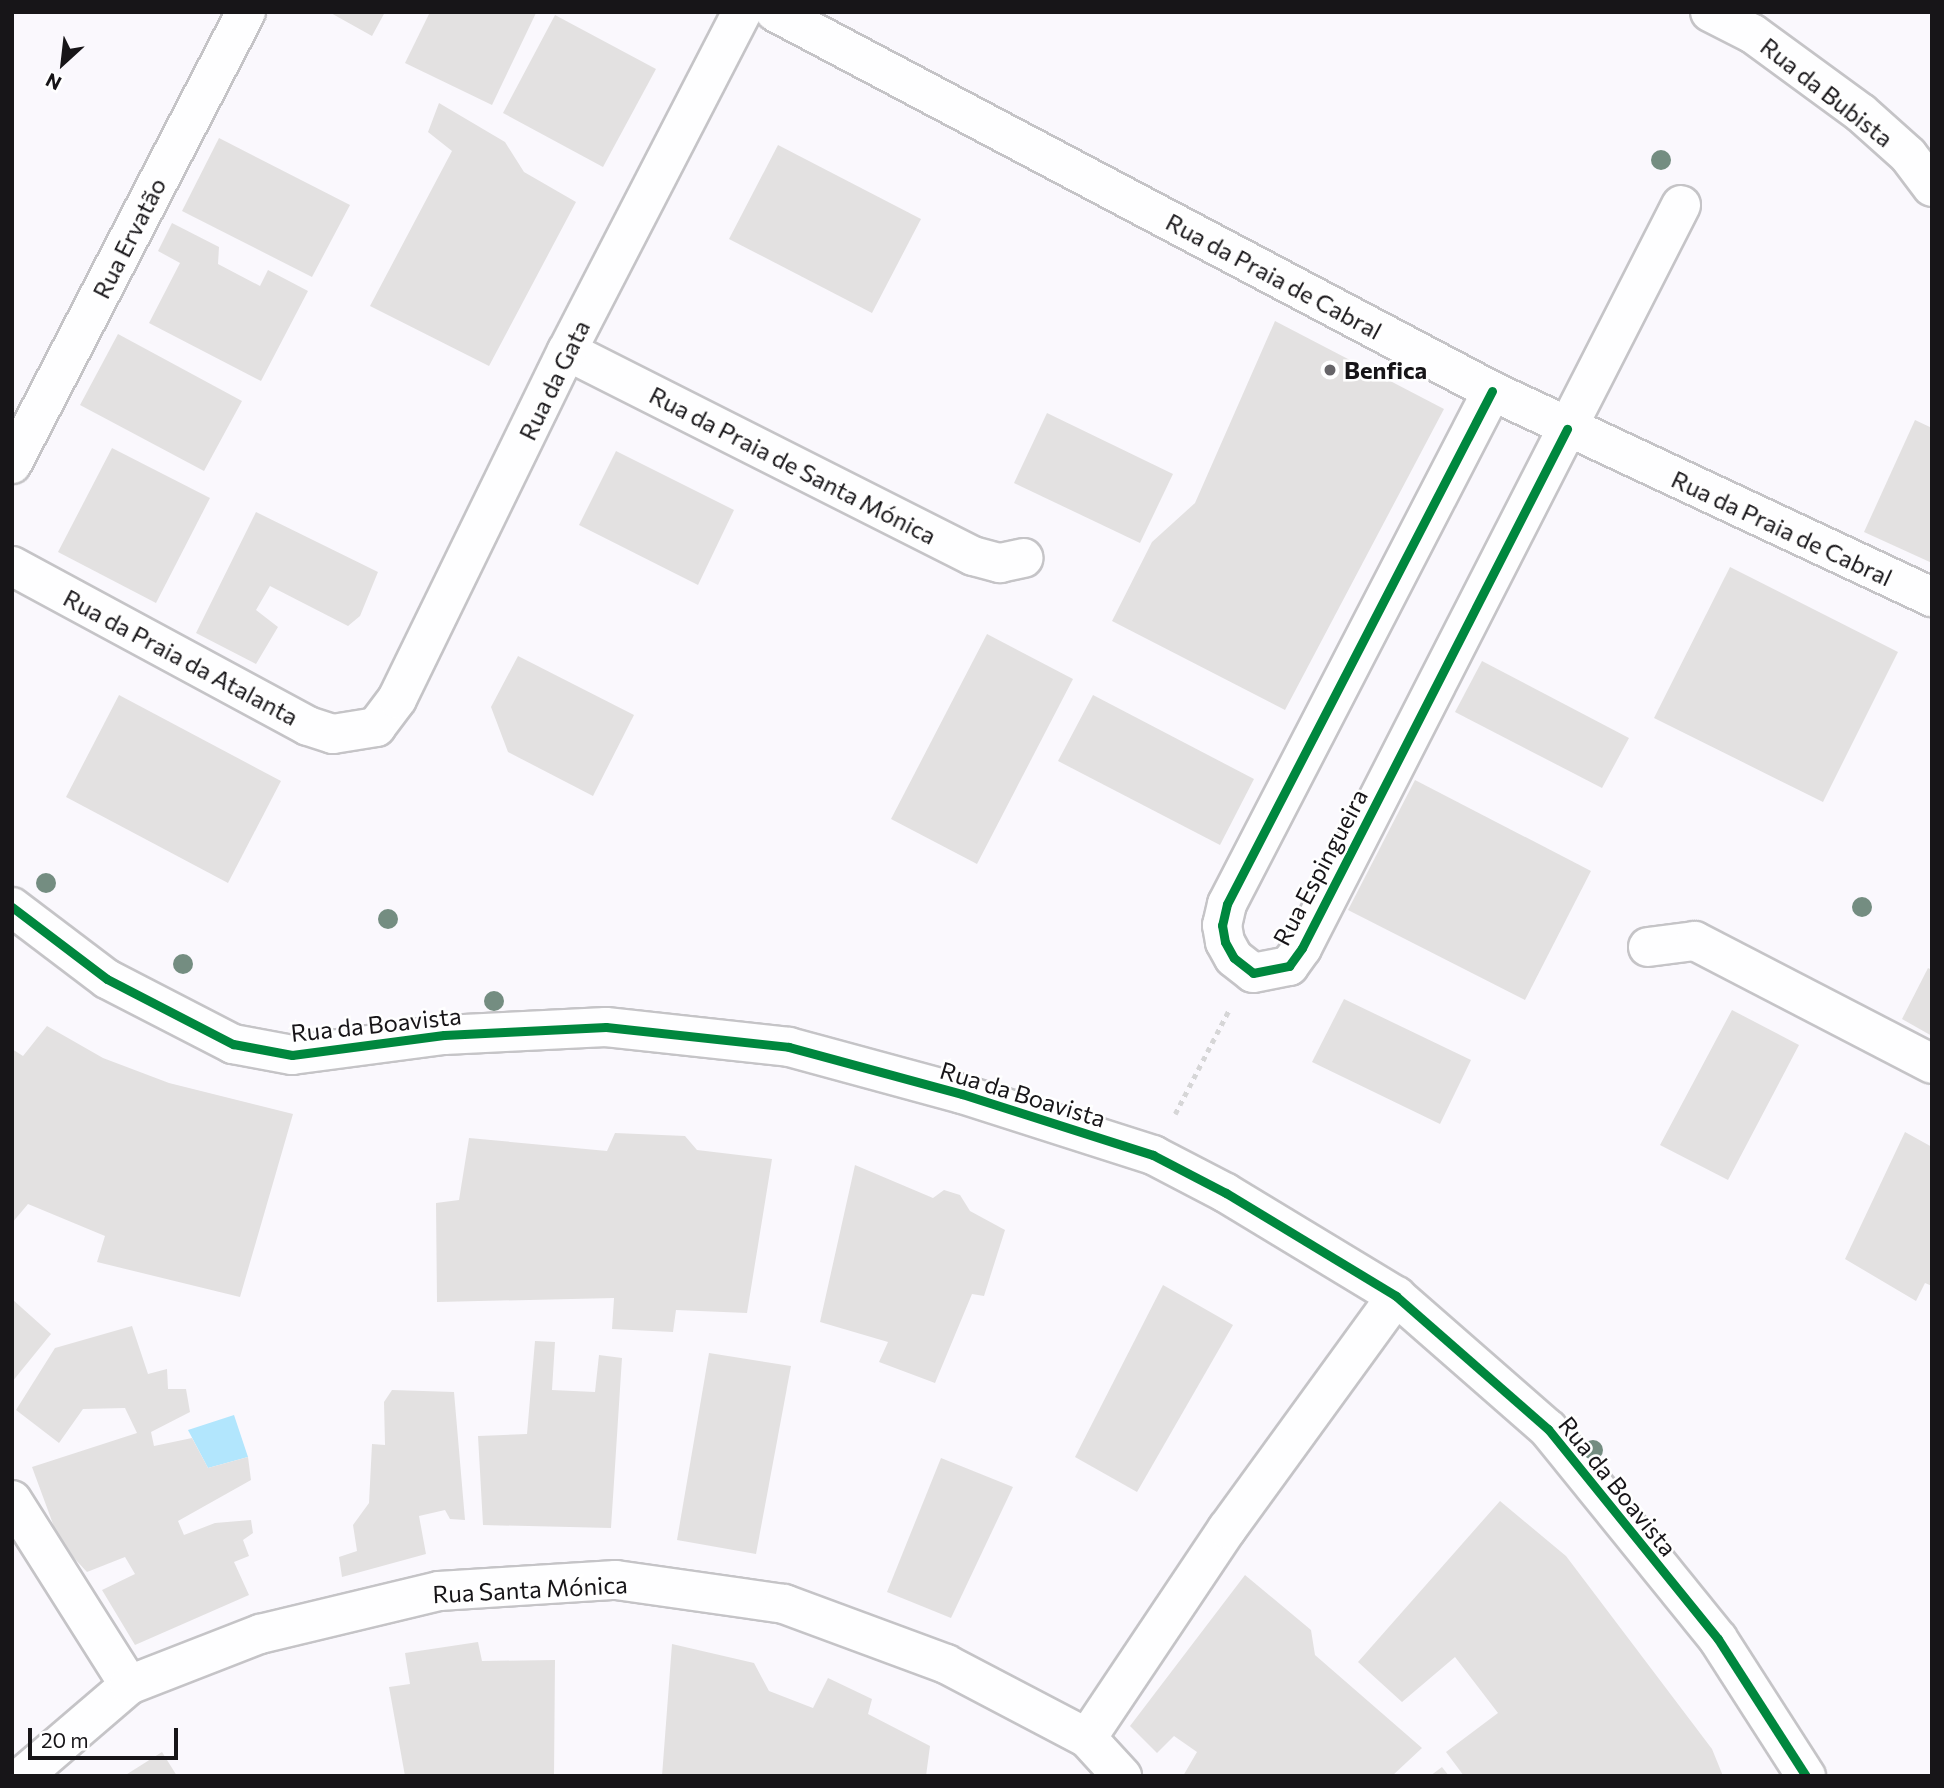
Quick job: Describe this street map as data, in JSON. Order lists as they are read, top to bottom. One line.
{"streets":{"street":["Rua da Bubista","Rua Ervatão","Rua da Praia de Cabral","Rua da Gata","Rua da Praia de Santa Mónica","Rua da Praia da Atalanta","Rua Espingueira","Rua da Boavista","Rua Santa Mónica"]},"crossings":[["Rua da Praia de Cabral","Rua Espingueira"],["Rua da Gata","Rua da Praia de Santa Mónica"],["Rua da Gata","Rua da Praia da Atalanta"]],"places":["Benfica"],"scale_bar":"20 m","north":"bottom left"}
